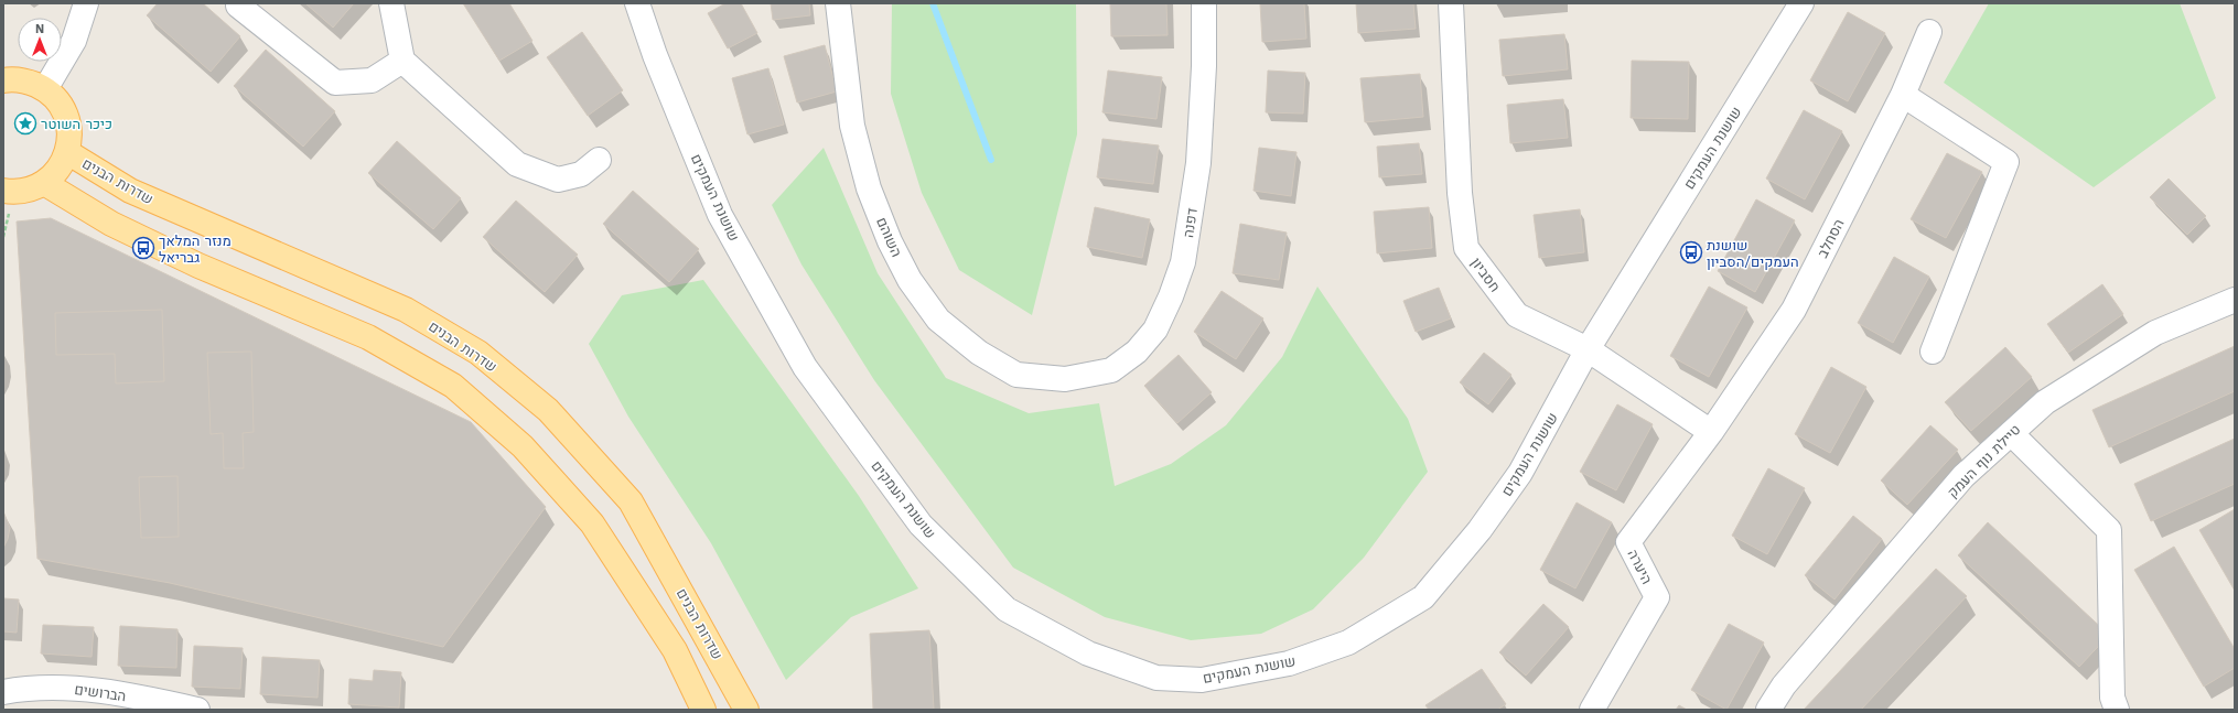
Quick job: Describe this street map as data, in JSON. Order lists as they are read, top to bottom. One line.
{"streets":{"main road":["שדרות הבנים"],"street":["שושנת העמקים","דפנה","השוהם","הסחלב","חסביון","טיילת נוף העמק","היערה","הברושים"]},"crossings":[["שושנת העמקים","חסביון"],["דפנה","השוהם"],["הסחלב","חסביון"],["הסחלב","היערה"],["חסביון","היערה"]],"places":{"place":["כיכר השוטר"],"bus stop":["מנזר המלאך גבריאל","שושנת העמקים/הסביון"]},"north":"top"}
